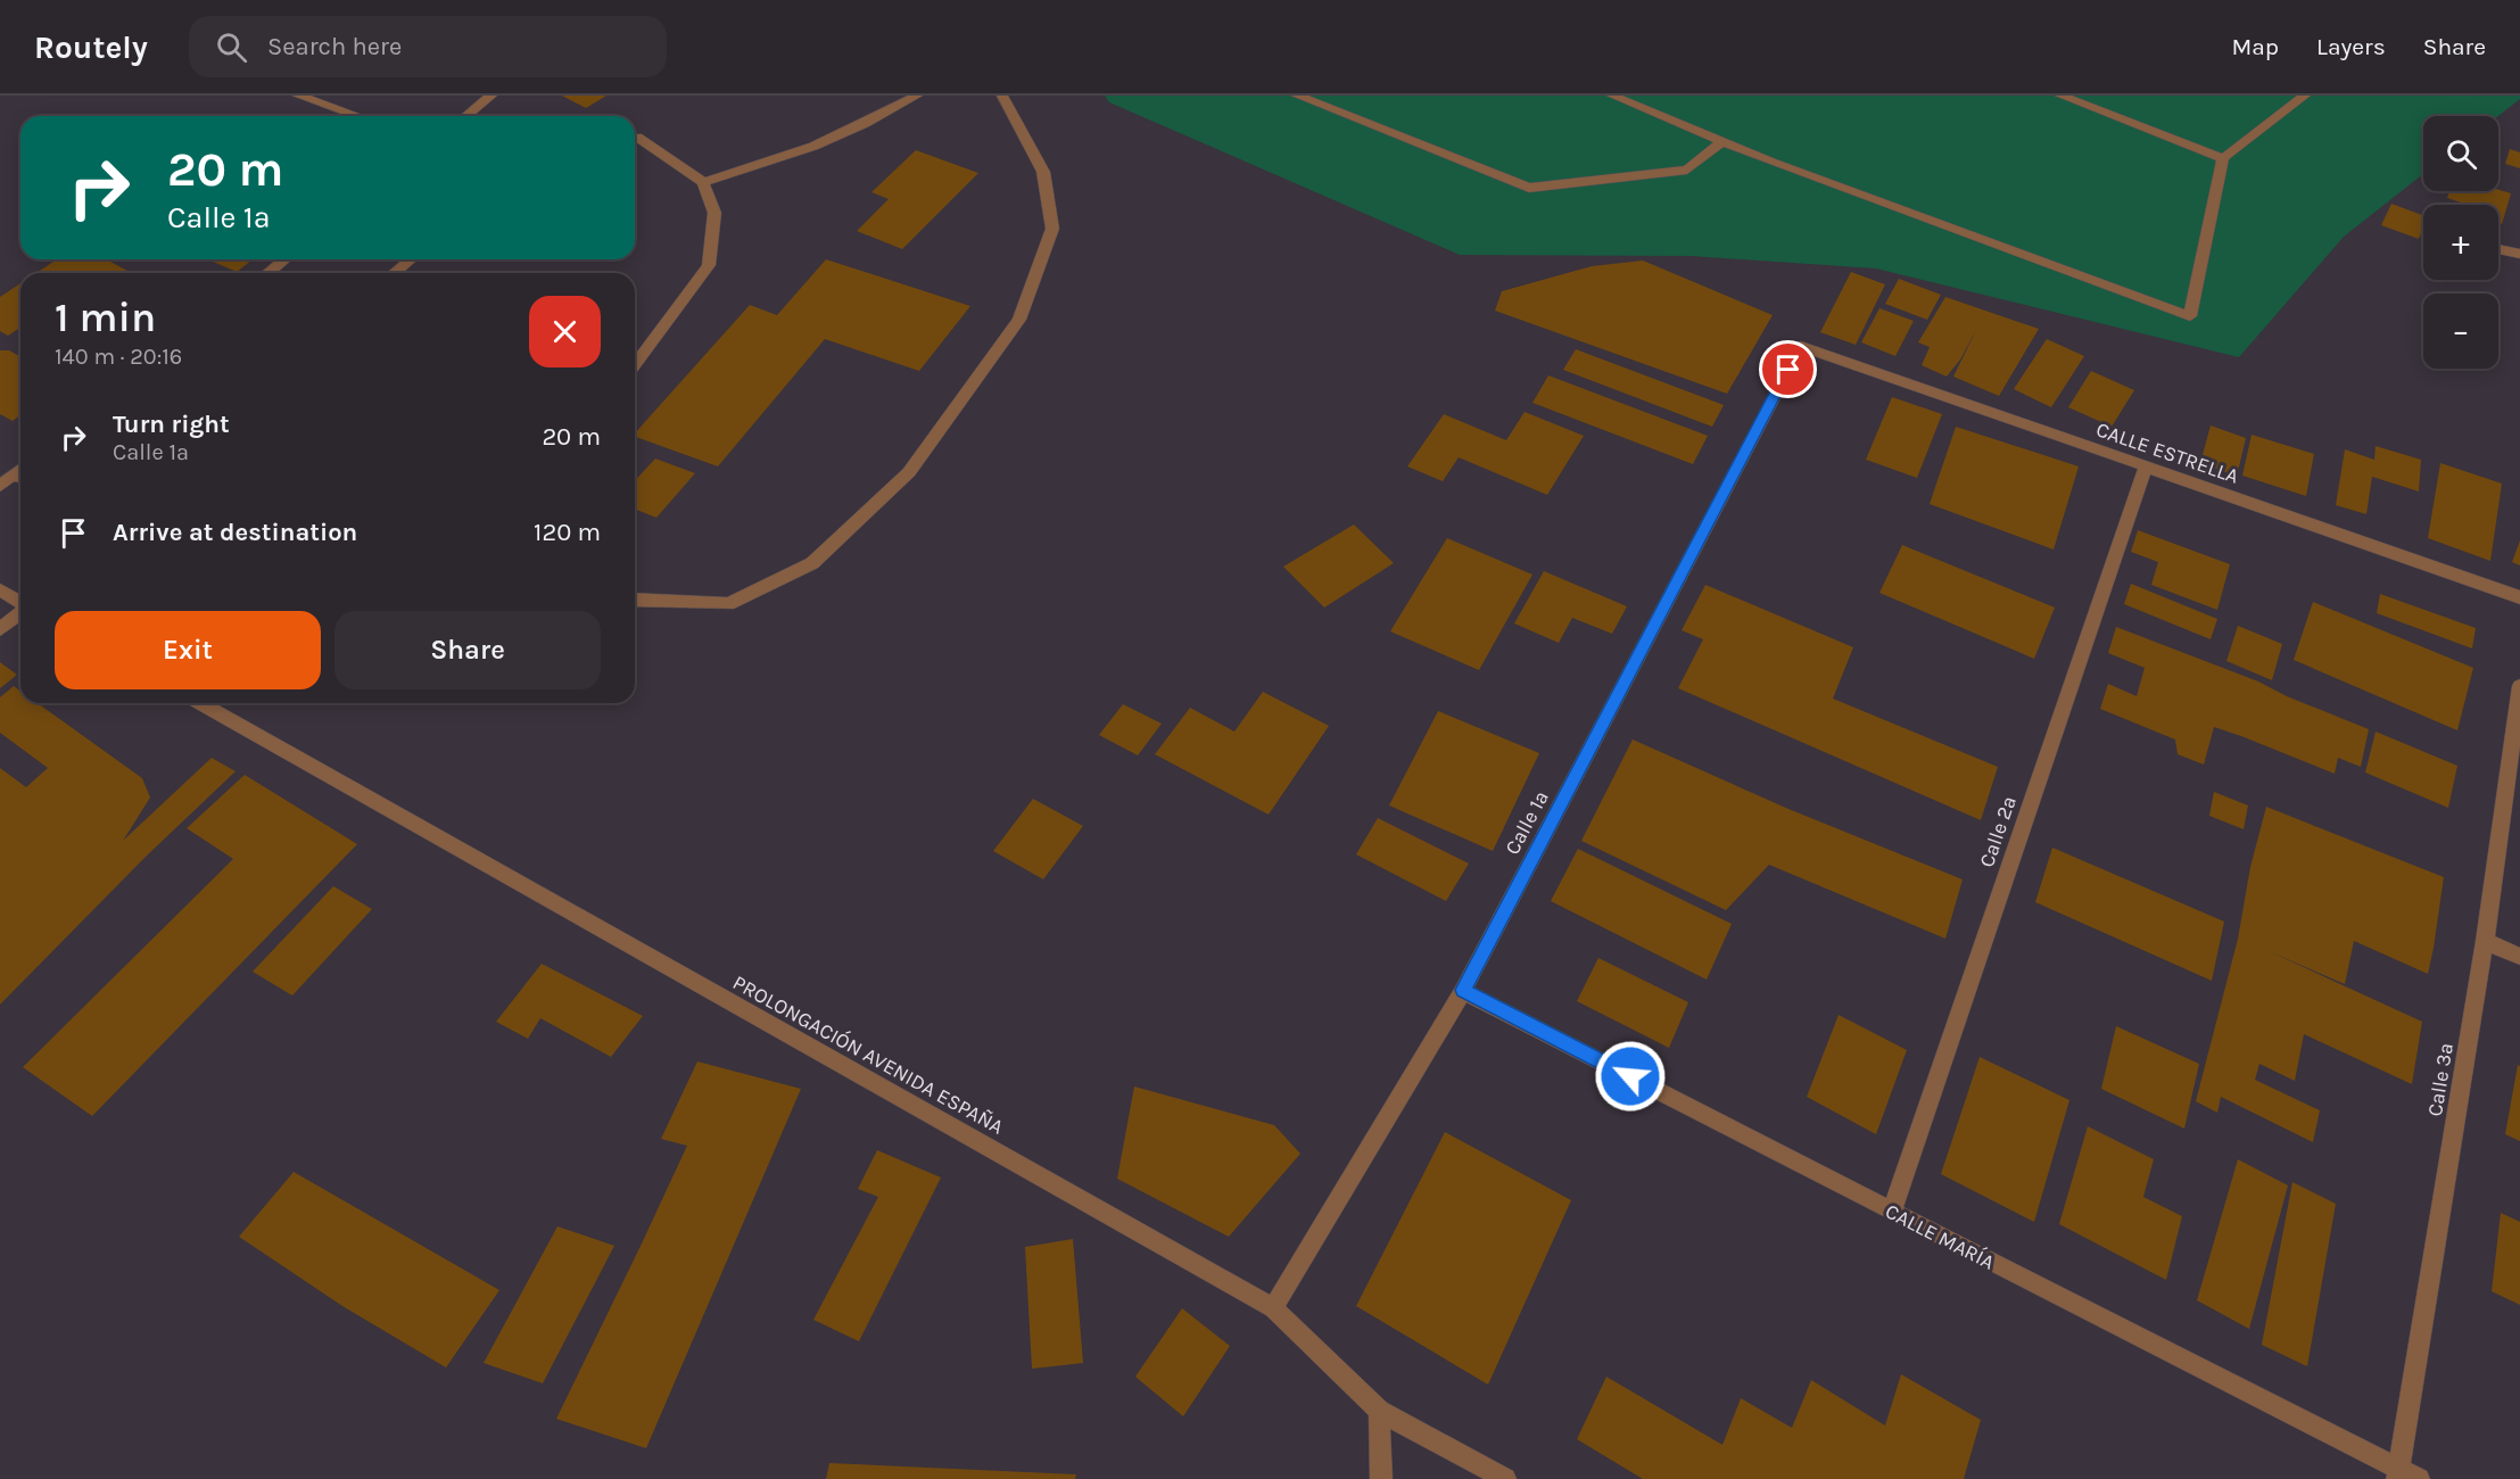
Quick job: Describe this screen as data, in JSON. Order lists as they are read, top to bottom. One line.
{"streets":{"street":["CALLE ESTRELLA","Calle 1ª","Calle 2ª","PROLONGACIÓN AVENIDA ESPAÑA","Calle 3ª","CALLE MARÍA"]},"crossings":[["CALLE ESTRELLA","Calle 1ª"],["CALLE ESTRELLA","Calle 2ª"],["Calle 1ª","PROLONGACIÓN AVENIDA ESPAÑA"],["Calle 1ª","CALLE MARÍA"],["Calle 2ª","CALLE MARÍA"],["Calle 3ª","CALLE MARÍA"]],"page":{"header":"Routely","search":"Search here","nav":["Map","Layers","Share"],"map_buttons":["+","−"],"turn":["20 m","Calle 1ª"],"heading":["1 min","140 m · 20:16"],"list":[{"name":"Turn right","note":"Calle 1ª","value":"20 m"},{"name":"Arrive at destination","value":"120 m"}],"buttons":["Exit","Share"]}}
